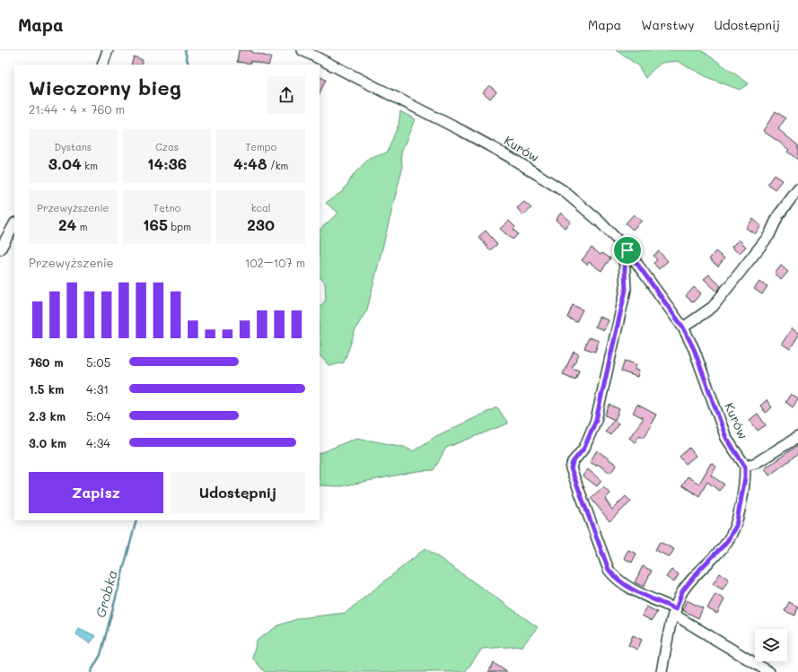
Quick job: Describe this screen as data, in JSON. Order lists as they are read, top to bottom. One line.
{"streets":{"street":["Kurów"]},"water":["Grobka"],"page":{"header":"Mapa","nav":["Mapa","Warstwy","Udostępnij"],"heading":["Wieczorny bieg","21:44 · 4 × 760 m"],"stats":[["Dystans","3.04 km"],["Czas","14:36"],["Tempo","4:48 /km"],["Przewyższenie","24 m"],["Tętno","165 bpm"],["kcal","230"]],"chart":["Przewyższenie","102–107 m"],"list":[{"name":"760 m","note":"5:05"},{"name":"1.5 km","note":"4:31"},{"name":"2.3 km","note":"5:04"},{"name":"3.0 km","note":"4:34"}],"buttons":["Zapisz","Udostępnij"]}}
